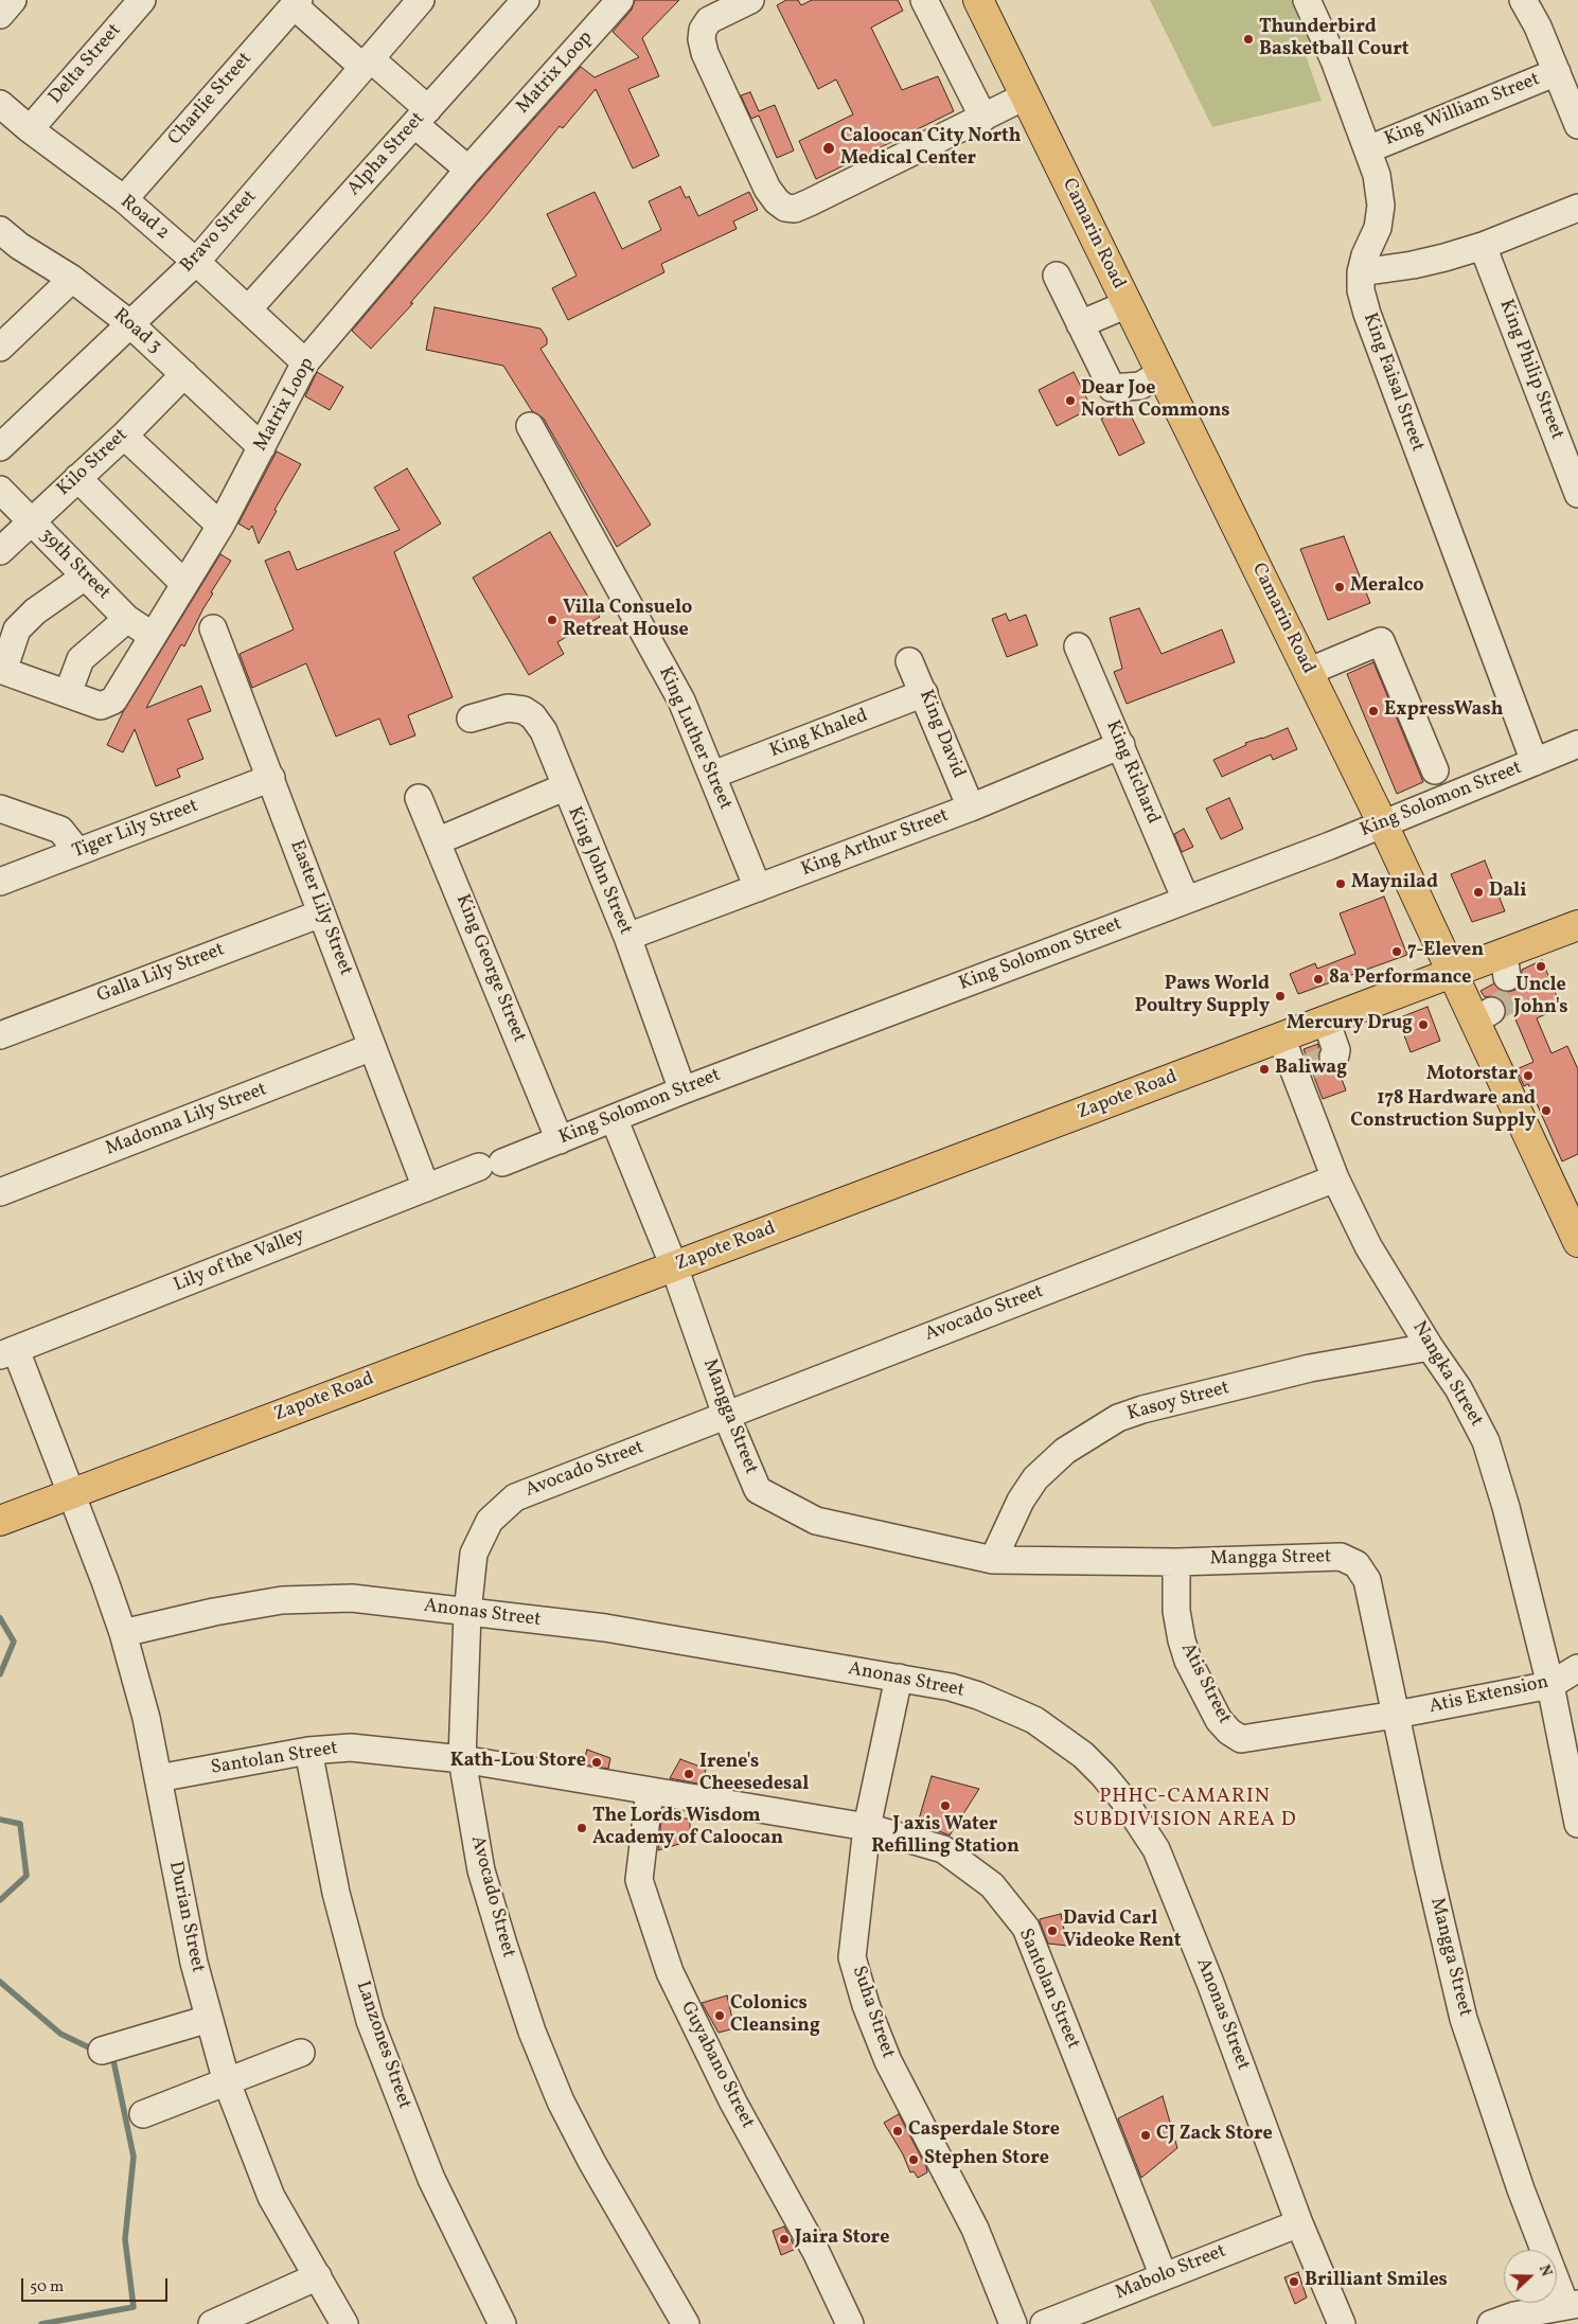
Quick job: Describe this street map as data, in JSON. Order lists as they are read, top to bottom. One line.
{"streets":{"main road":["Camarin Road","Zapote Road"],"street":["Delta Street","Matrix Loop","Charlie Street","King William Street","Alpha Street","Road 2","Bravo Street","Road 3","King Philip Street","King Faisal Street","Kilo Street","39th Street","King Khaled","King David","King Luther Street","King Richard","King Solomon Street","Tiger Lily Street","King Arthur Street","King John Street","Easter Lily Street","King George Street","Galla Lily Street","Madonna Lily Street","Lily of the Valley","Avocado Street","Nangka Street","Kasoy Street","Mangga Street","Anonas Street","Atis Street","Atis Extension","Santolan Street","Durian Street","Suha Street","Lanzones Street","Guyabano Street","Mabolo Street"]},"crossings":[["Delta Street","Road 2"],["Matrix Loop","Road 2"],["Matrix Loop","Road 3"],["Matrix Loop","39th Street"],["Charlie Street","Road 2"],["King William Street","King Faisal Street"],["Alpha Street","Road 2"],["Road 2","Bravo Street"],["Bravo Street","Road 3"],["Camarin Road","King Solomon Street"],["Camarin Road","Zapote Road"],["Road 3","Kilo Street"],["King Faisal Street","King Solomon Street"],["Kilo Street","39th Street"],["King Khaled","King David"],["King Khaled","King Luther Street"],["King David","King Arthur Street"],["King Luther Street","King Arthur Street"],["King Richard","King Solomon Street"],["King Richard","King Arthur Street"],["King Solomon Street","King John Street"],["King Solomon Street","King George Street"],["King Solomon Street","Lily of the Valley"],["King Solomon Street","Mangga Street"],["Tiger Lily Street","Easter Lily Street"],["King Arthur Street","King John Street"],["Easter Lily Street","Galla Lily Street"],["Easter Lily Street","Madonna Lily Street"],["Easter Lily Street","Lily of the Valley"],["Zapote Road","Nangka Street"],["Zapote Road","Mangga Street"],["Zapote Road","Durian Street"],["Lily of the Valley","Durian Street"],["Avocado Street","Nangka Street"],["Avocado Street","Mangga Street"],["Avocado Street","Anonas Street"],["Avocado Street","Santolan Street"],["Nangka Street","Kasoy Street"],["Nangka Street","Atis Extension"],["Kasoy Street","Mangga Street"],["Mangga Street","Atis Street"],["Mangga Street","Atis Extension"],["Anonas Street","Durian Street"],["Anonas Street","Suha Street"],["Anonas Street","Mabolo Street"],["Atis Street","Atis Extension"],["Santolan Street","Durian Street"],["Santolan Street","Suha Street"],["Santolan Street","Lanzones Street"],["Santolan Street","Guyabano Street"],["Santolan Street","Mabolo Street"]],"districts":["PHHC-CAMARIN SUBDIVISION AREA D"],"places":["Thunderbird Basketball Court","Caloocan City North Medical Center","Dear Joe North Commons","Meralco","Villa Consuelo Retreat House","ExpressWash","Maynilad","Dali","7-Eleven","Uncle John's","8a Performance","Paws World Poultry Supply","Mercury Drug","Baliwag","Motorstar","178 Hardware and Construction Supply","Kath-Lou Store","Irene's Cheesedesal","J axis Water Refilling Station","The Lords Wisdom Academy of Caloocan","David Carl Videoke Rent","Colonics Cleansing","Casperdale Store","CJ Zack Store","Stephen Store","Jaira Store","Brilliant Smiles"],"scale_bar":"50 m","north":"right"}
